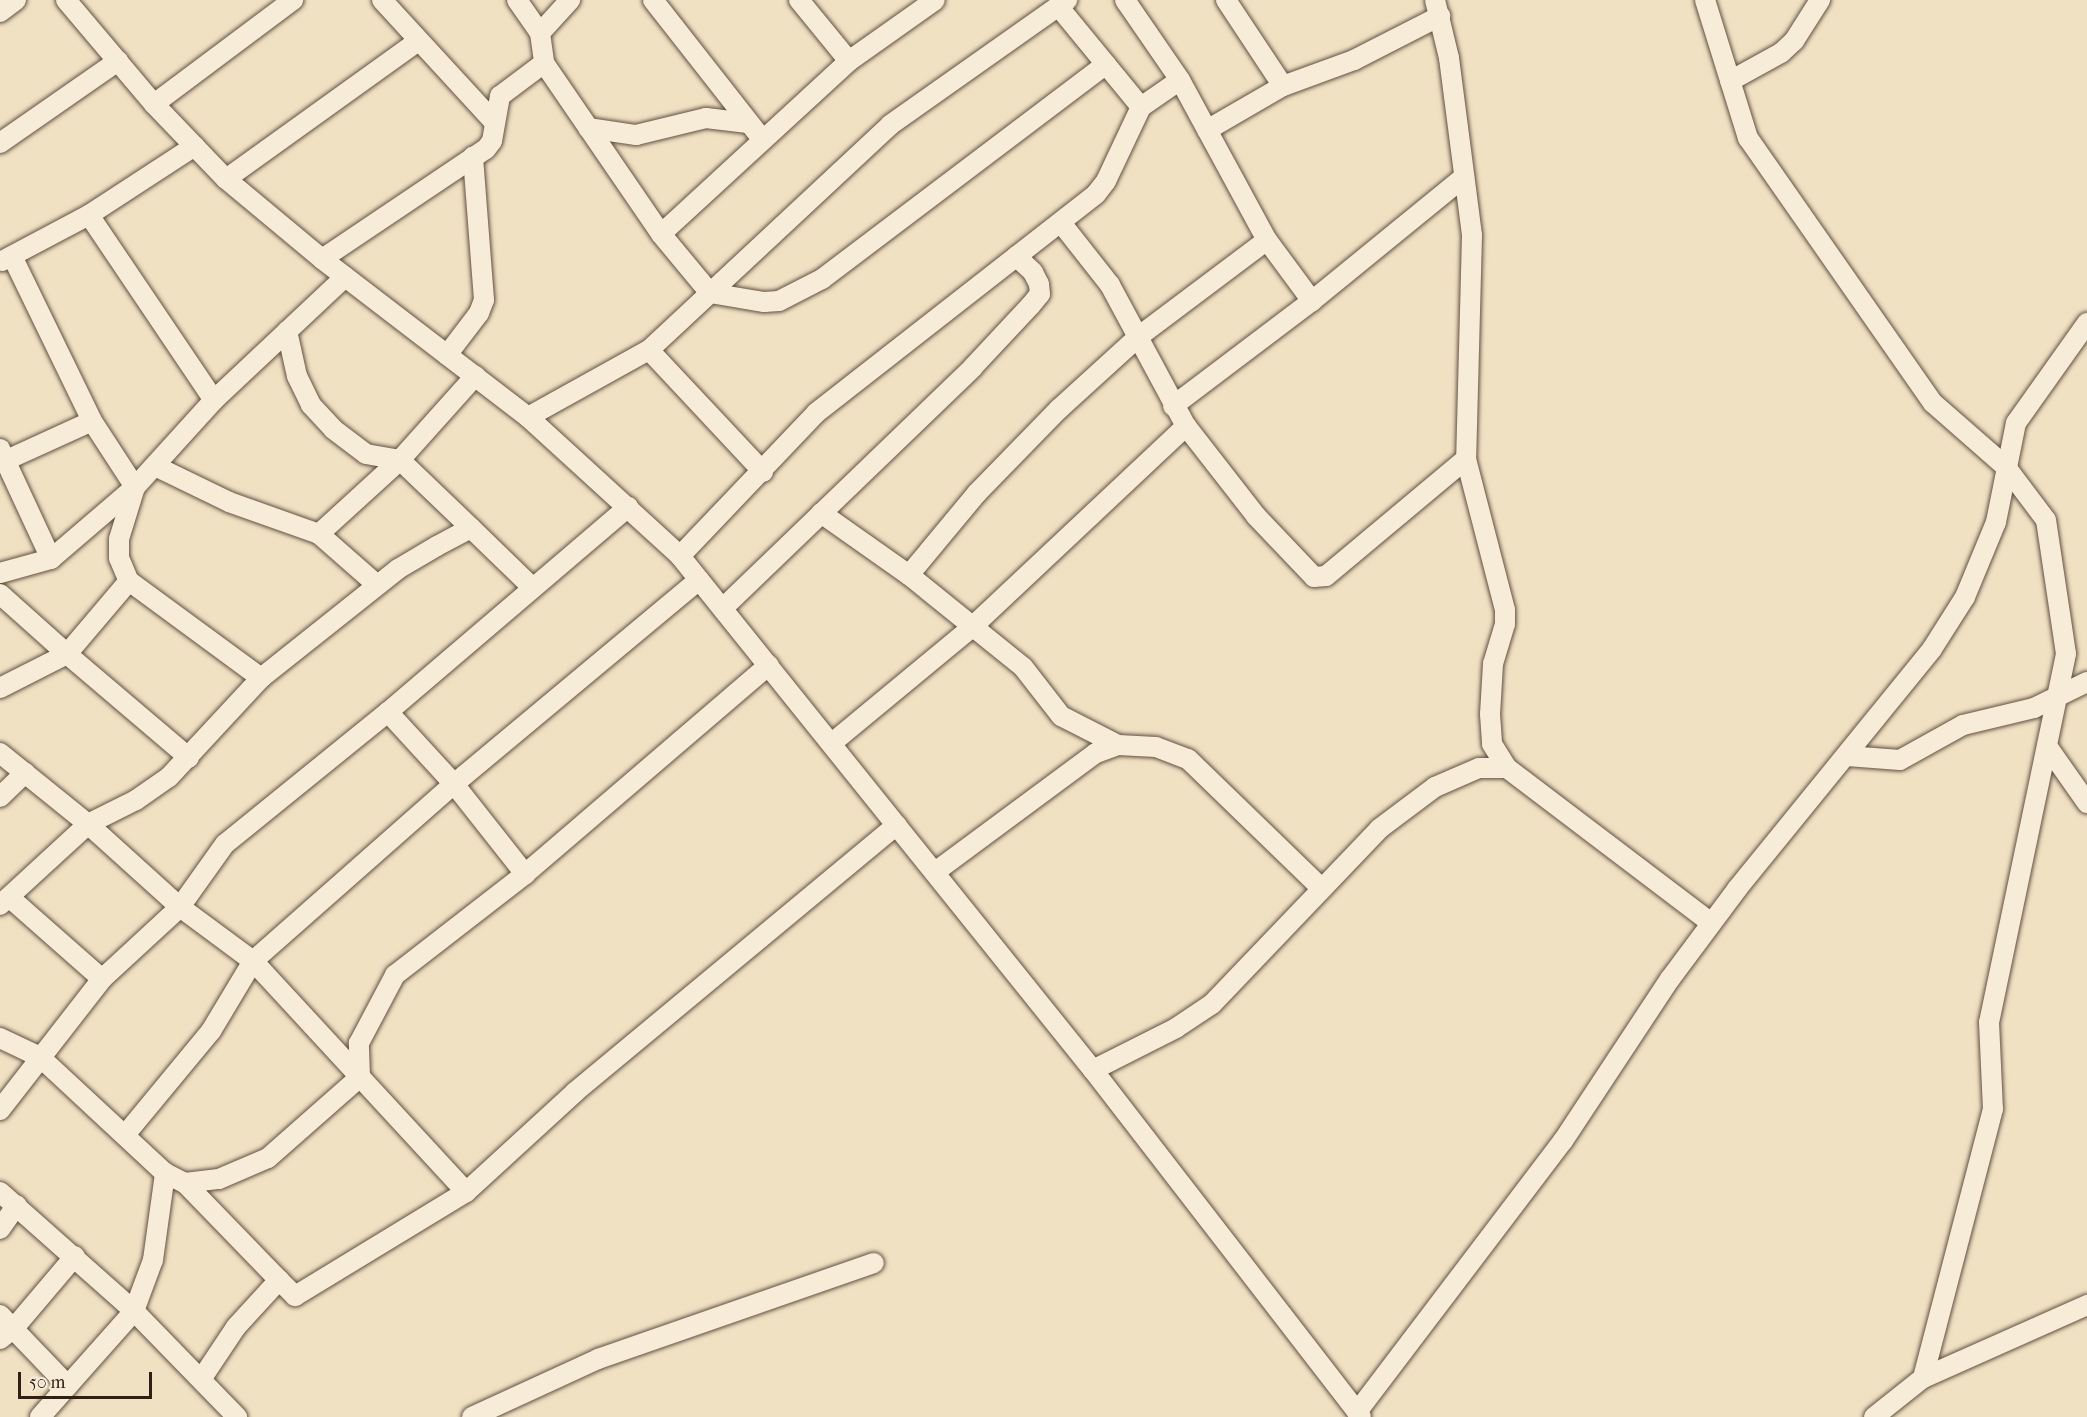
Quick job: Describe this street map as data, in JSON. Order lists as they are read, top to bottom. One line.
{"scale_bar":"50 m"}
